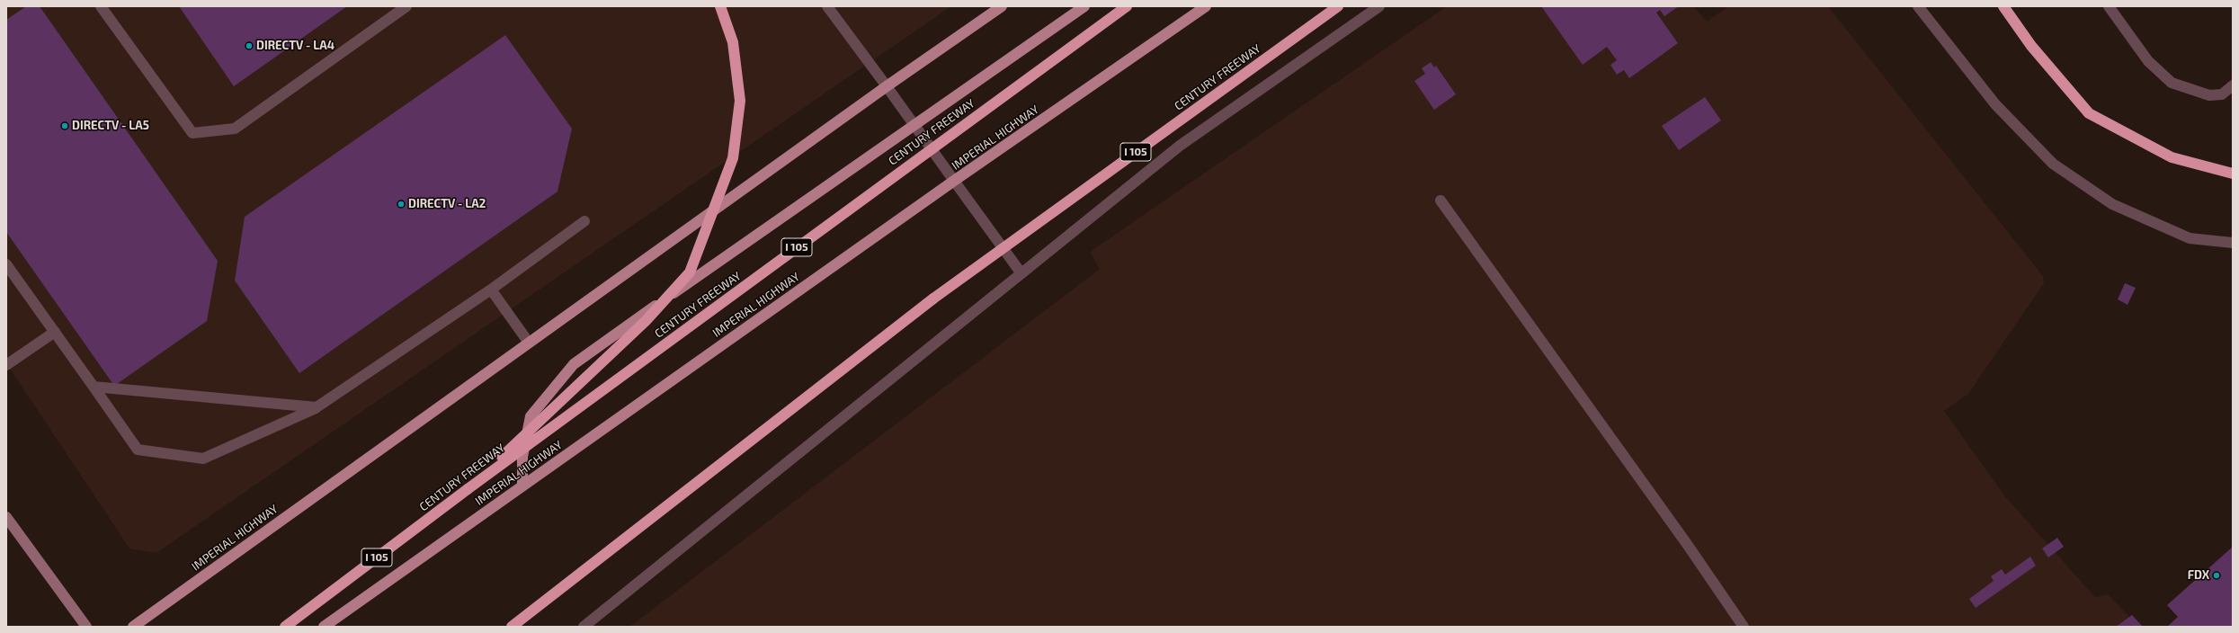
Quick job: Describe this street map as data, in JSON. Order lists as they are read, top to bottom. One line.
{"streets":{"highway":["CENTURY FREEWAY","I 105"],"main road":["IMPERIAL HIGHWAY"]},"places":["DIRECTV - LA4","DIRECTV - LA5","DIRECTV - LA2","FDX"]}
